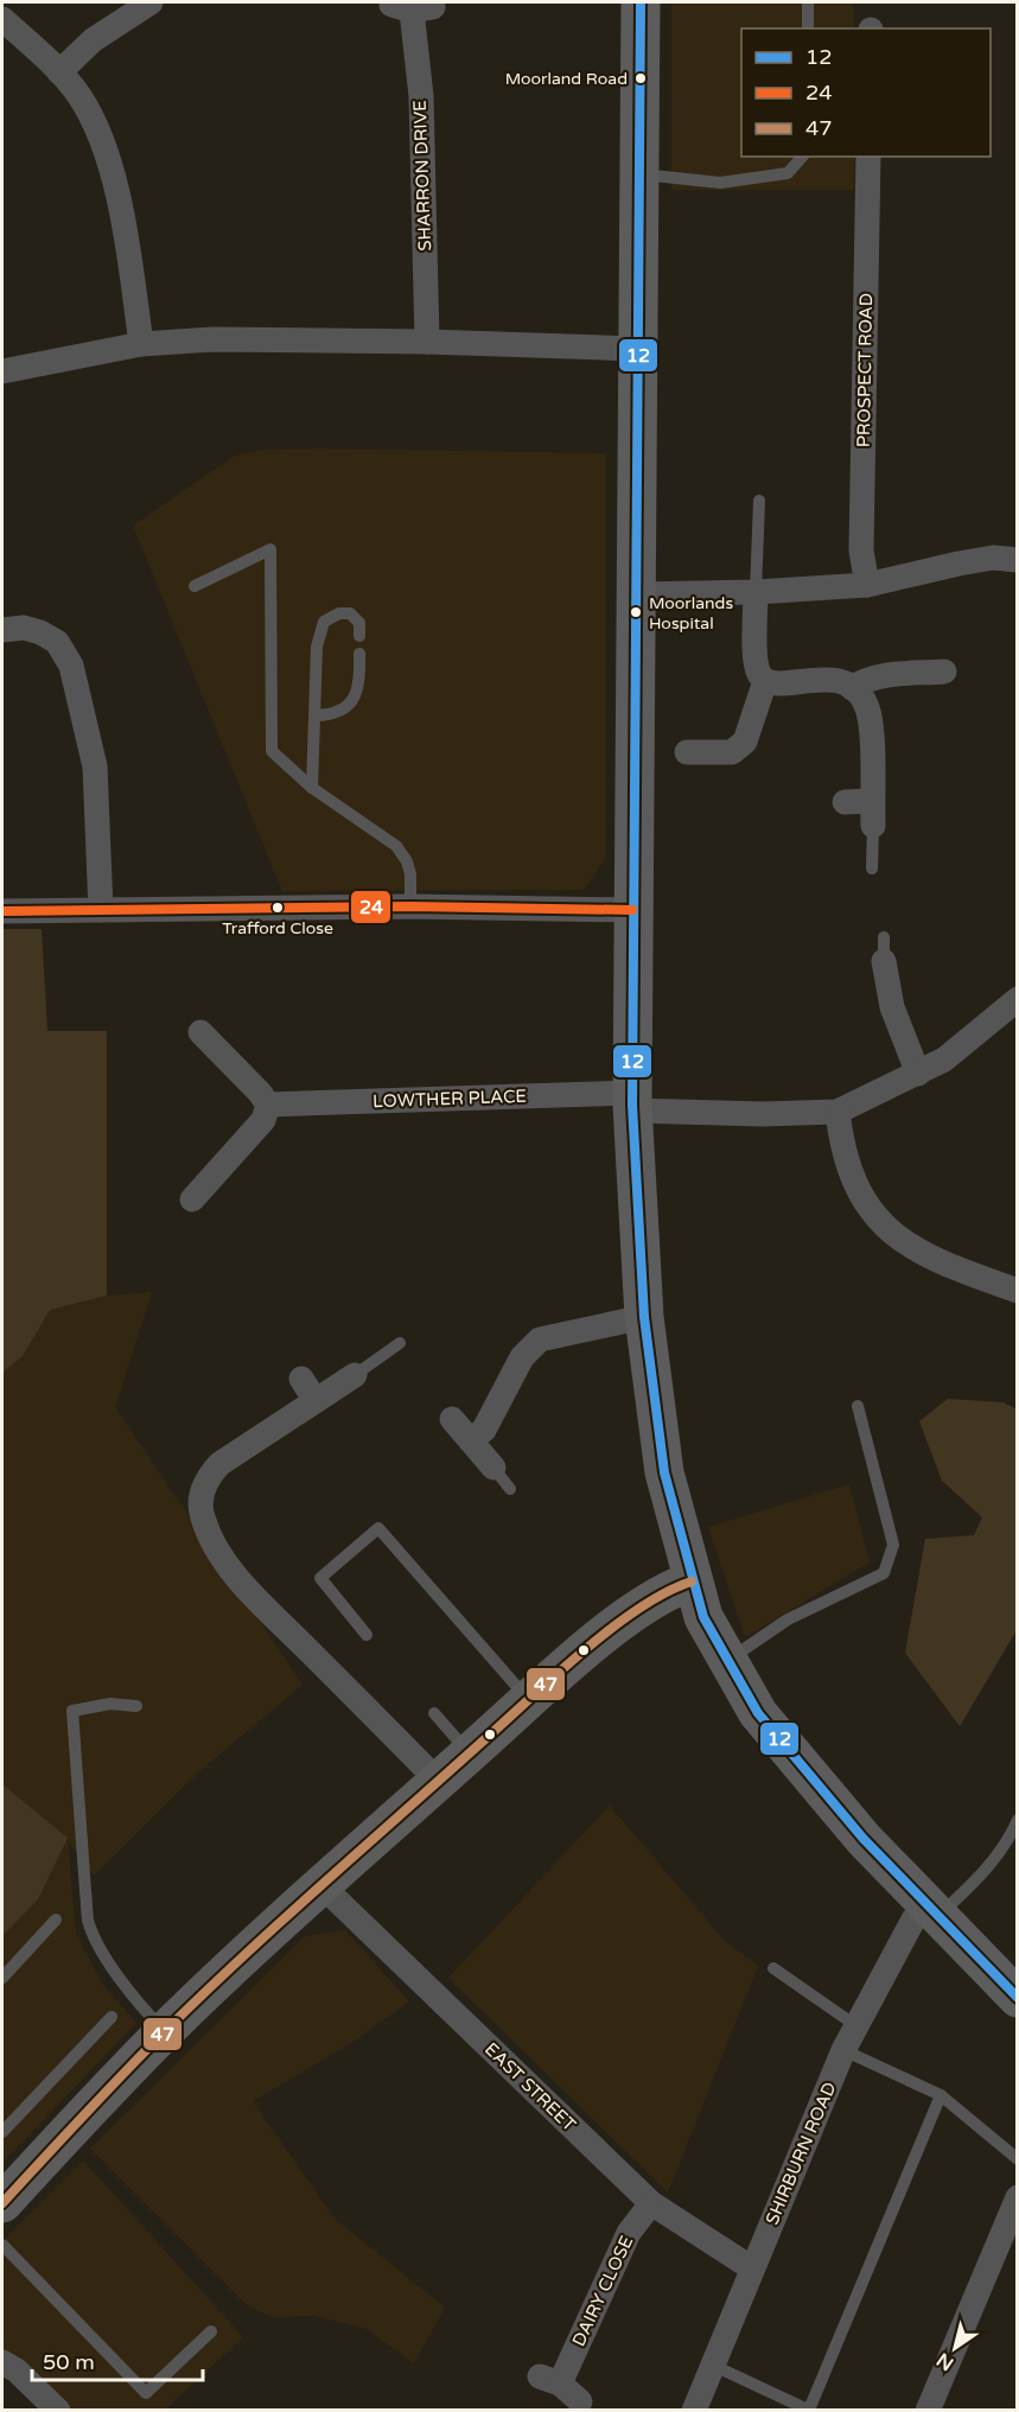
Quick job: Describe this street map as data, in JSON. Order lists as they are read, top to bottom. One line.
{"streets":{"street":["SHARRON DRIVE","PROSPECT ROAD","LOWTHER PLACE","EAST STREET","SHIRBURN ROAD","DAIRY CLOSE"]},"crossings":[["EAST STREET","SHIRBURN ROAD"],["EAST STREET","DAIRY CLOSE"]],"places":["Moorland Road","Moorlands Hospital","Trafford Close"],"lines":["transit line 12","transit line 24","transit line 47"],"legend":["12","24","47"],"scale_bar":"50 m","north":"bottom left"}
